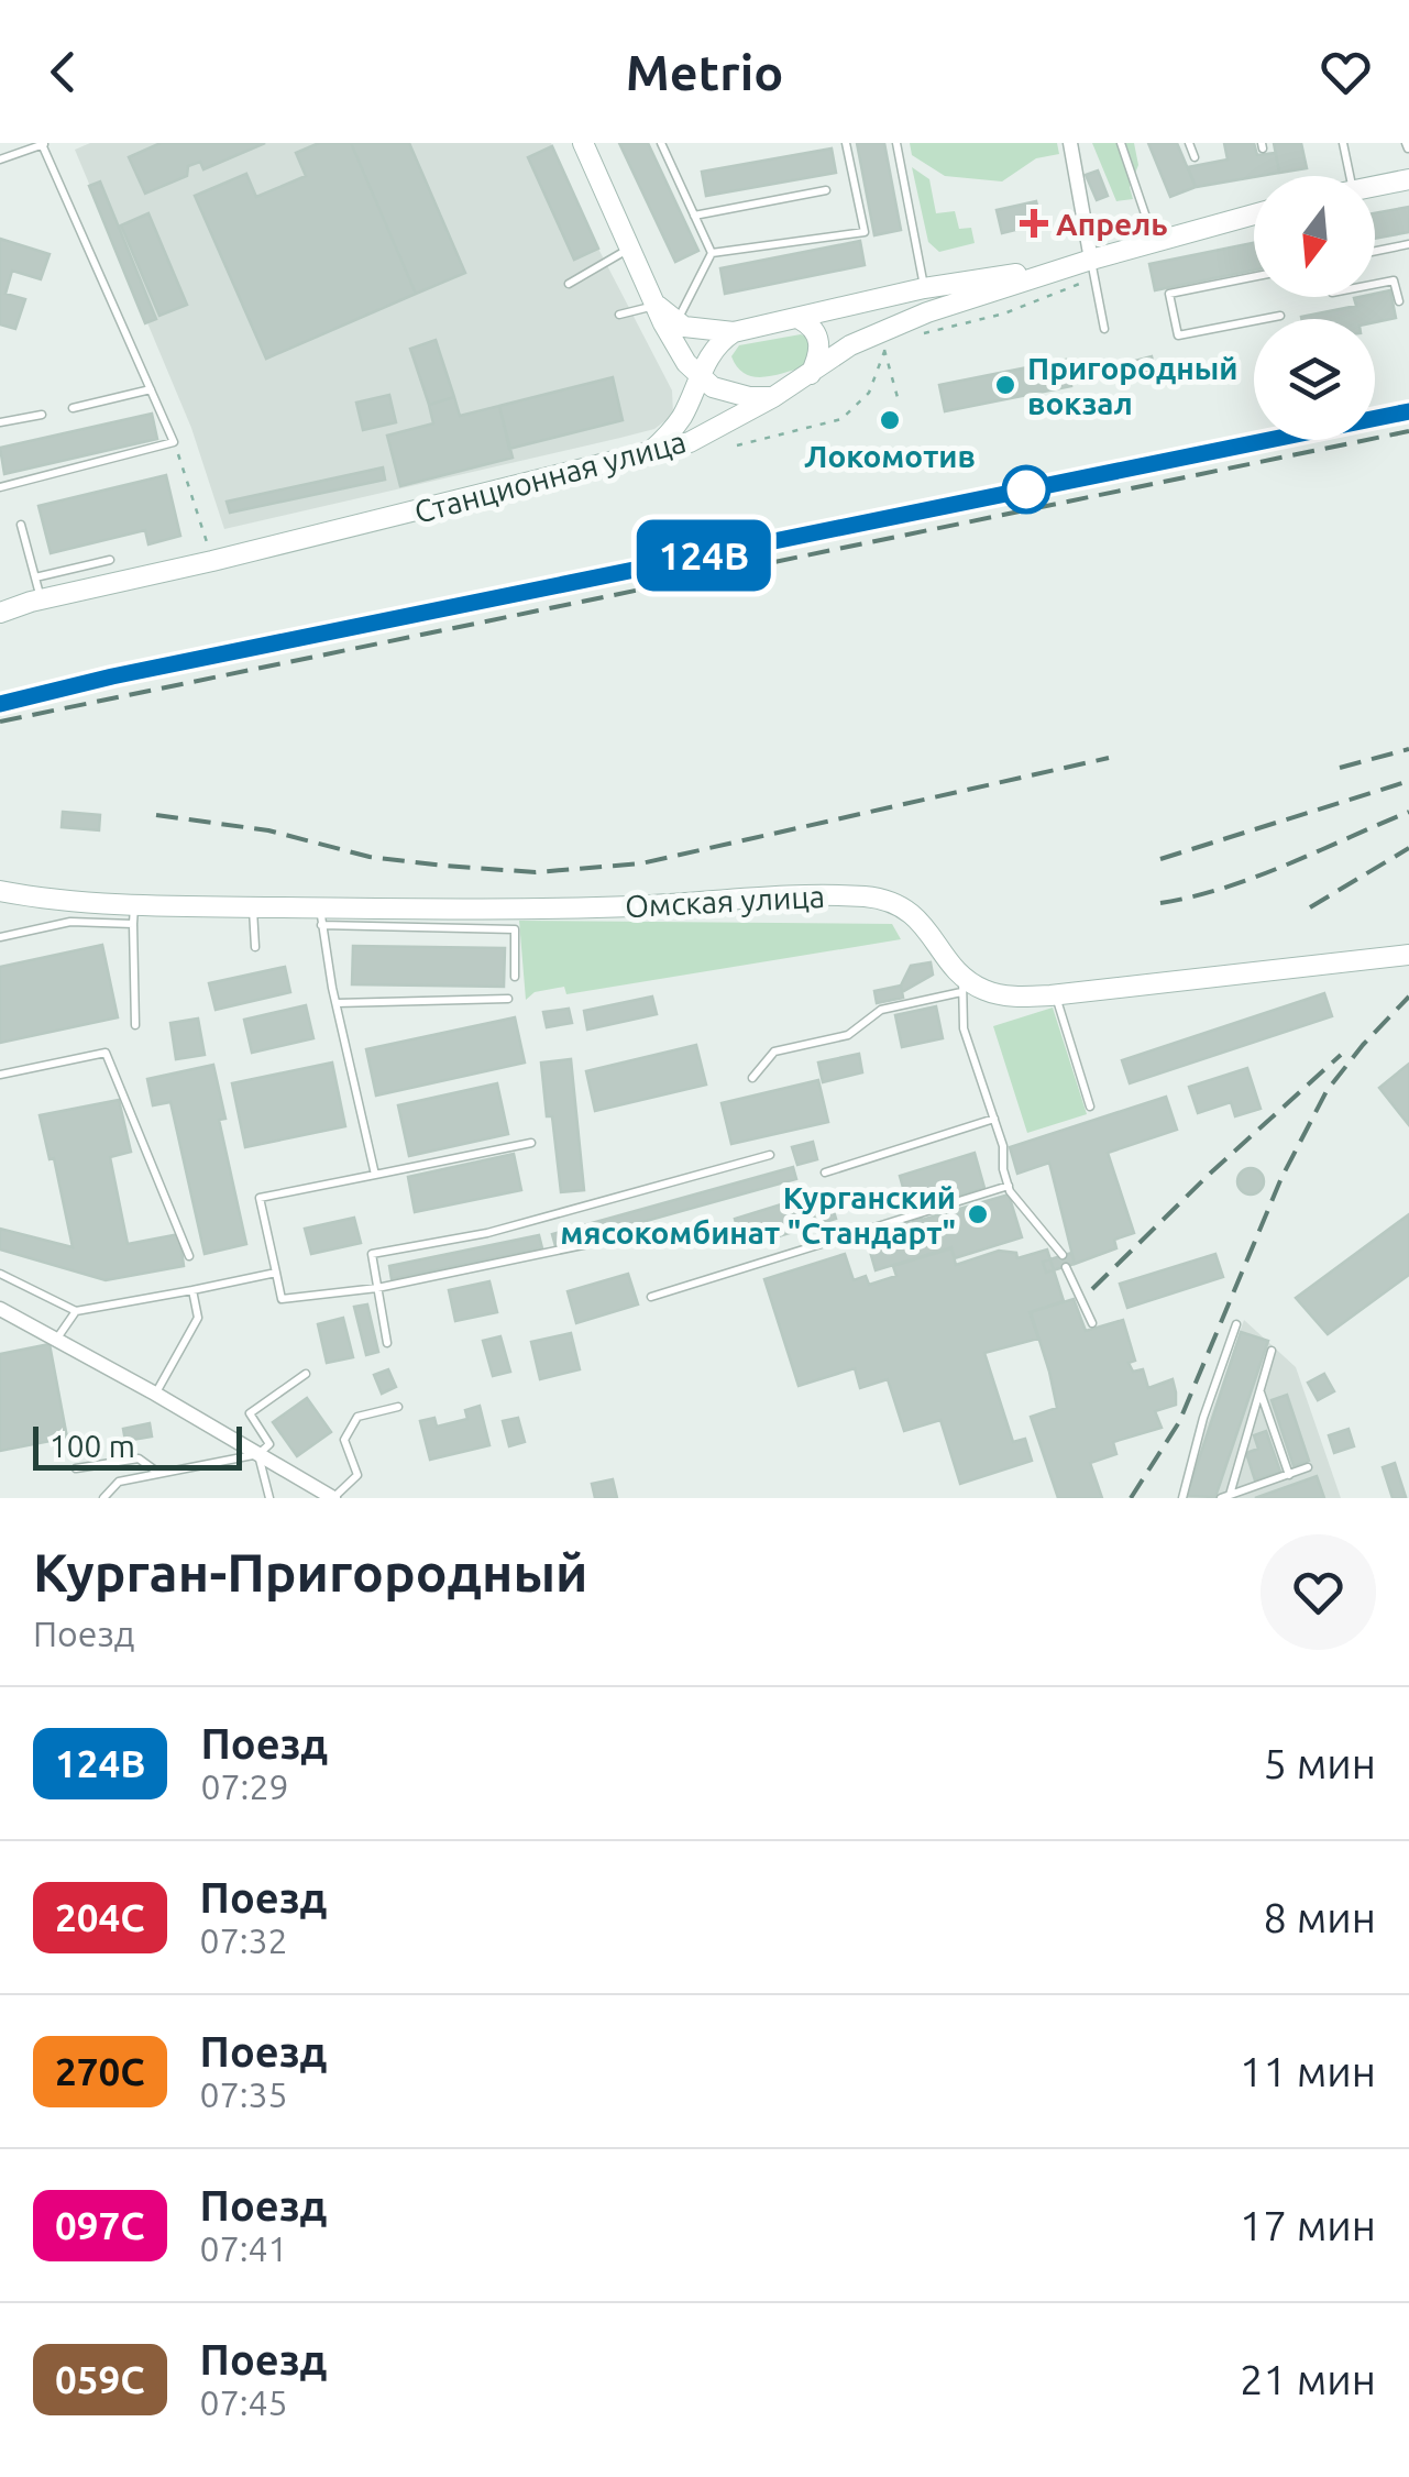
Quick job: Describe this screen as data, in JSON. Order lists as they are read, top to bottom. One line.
{"streets":{"main road":["Станционная улица","Омская улица"]},"places":{"health":["Апрель"],"other":["Пригородный вокзал","Локомотив","Курганский мясокомбинат \"Стандарт\""]},"scale_bar":"100 m","north":"bottom","page":{"header":"Metrio","on_map":"124В","scale":"100 m","heading":["Курган-Пригородный","Поезд"],"list":[{"mark":"124В","name":"Поезд","note":"07:29","value":"5 мин"},{"mark":"204С","name":"Поезд","note":"07:32","value":"8 мин"},{"mark":"270С","name":"Поезд","note":"07:35","value":"11 мин"},{"mark":"097С","name":"Поезд","note":"07:41","value":"17 мин"},{"mark":"059С","name":"Поезд","note":"07:45","value":"21 мин"}]}}
